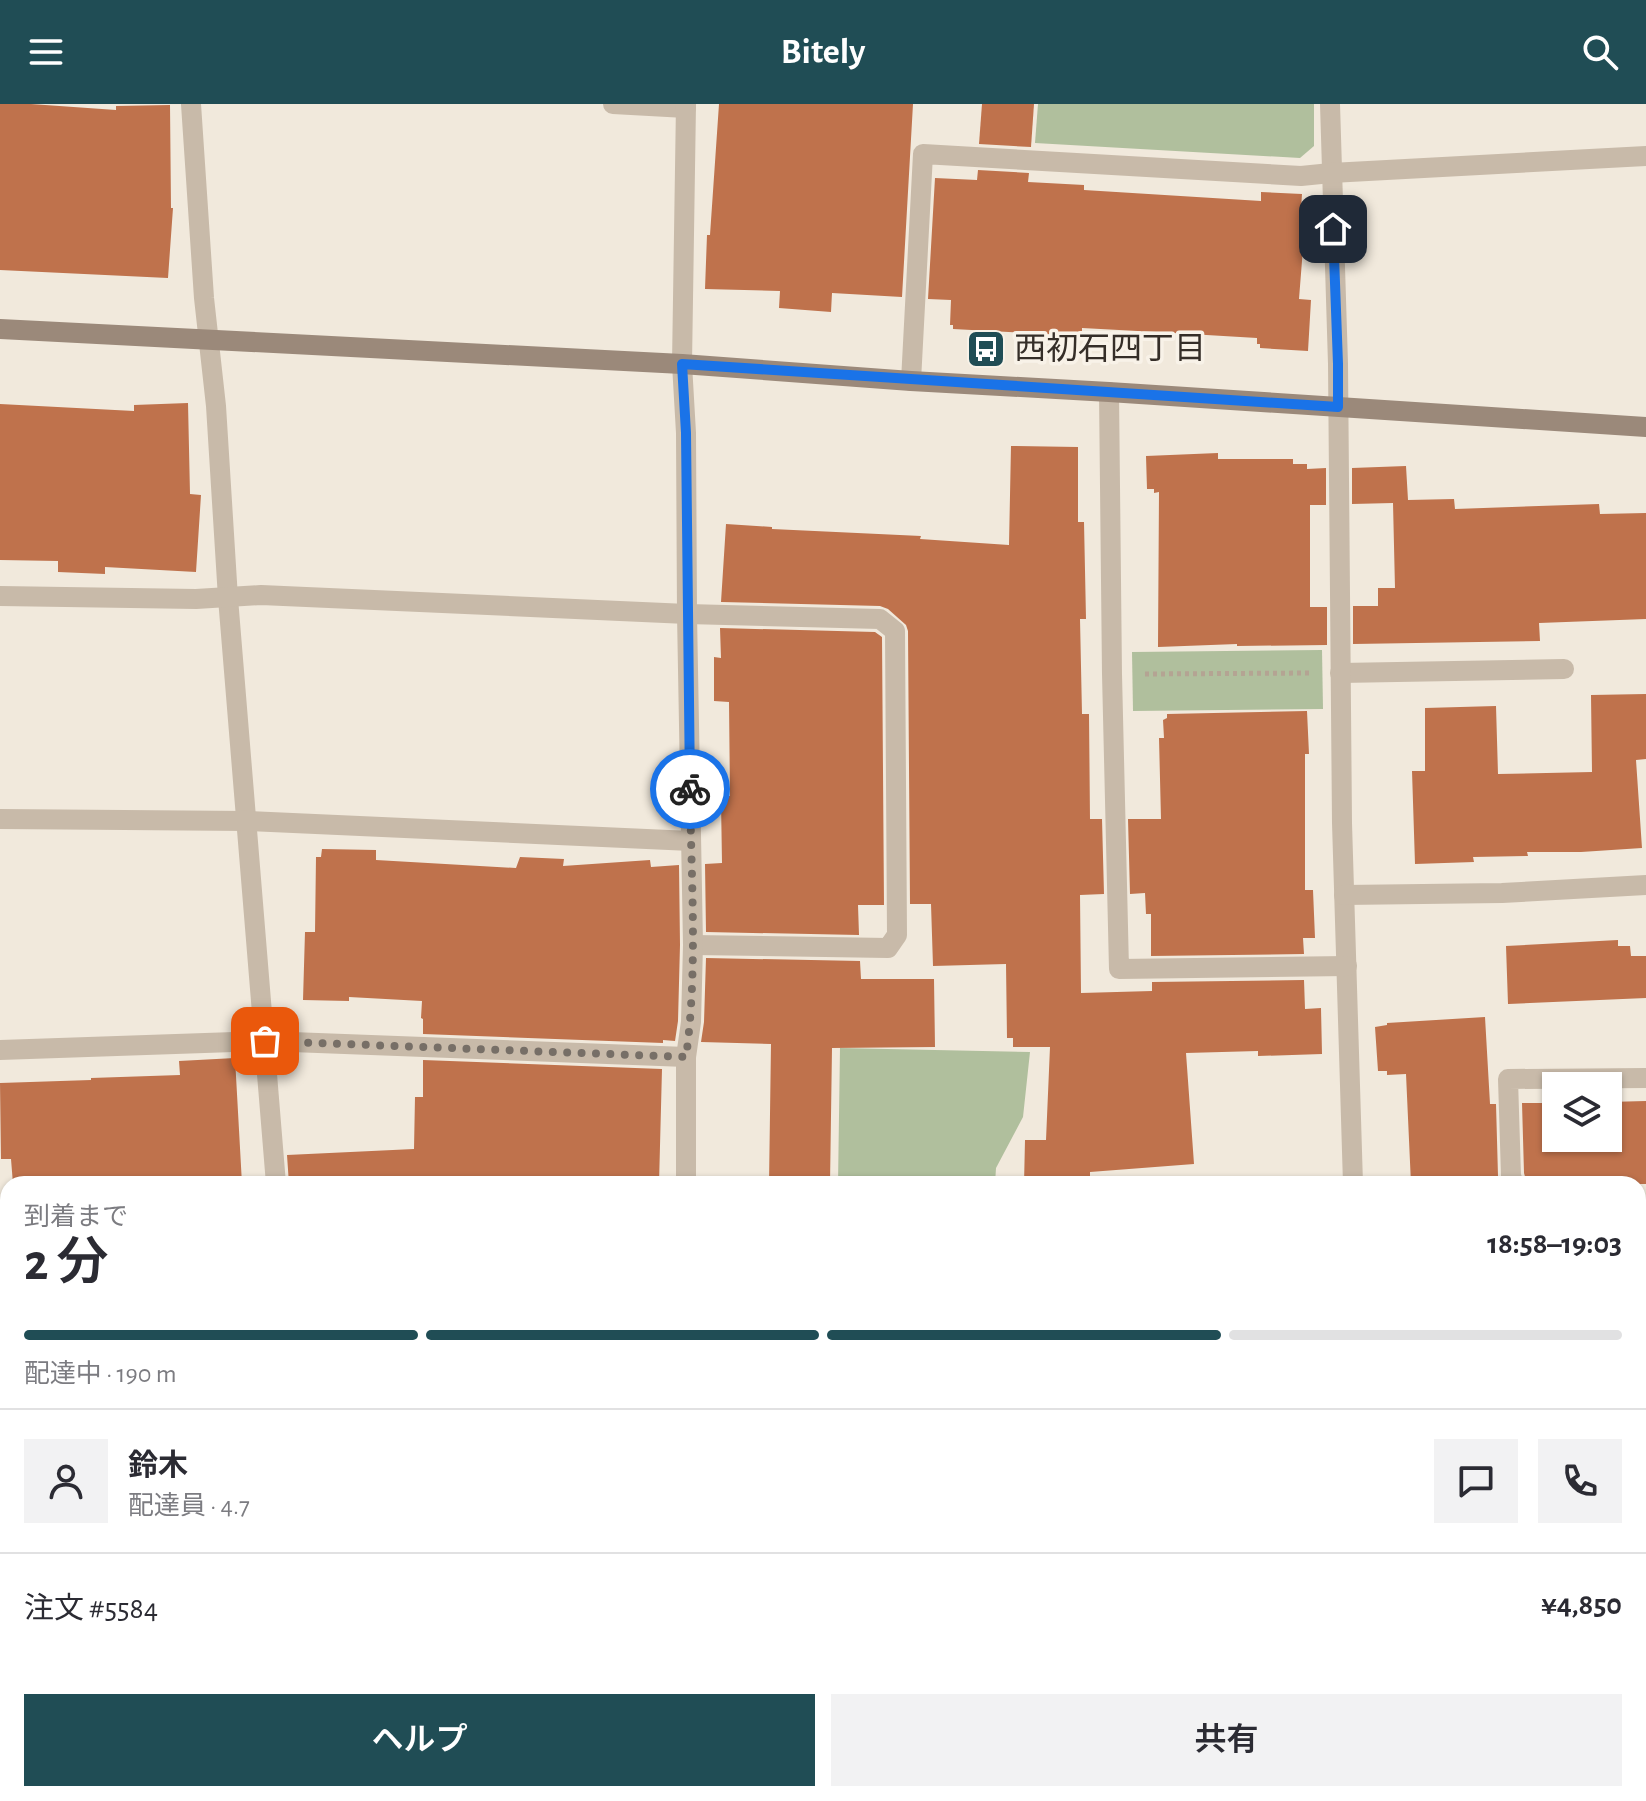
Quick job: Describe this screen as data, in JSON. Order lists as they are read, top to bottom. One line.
{"places":{"bus stop":["西初石四丁目"]},"page":{"header":"Bitely","heading":["2 分","到着まで","18:58–19:03"],"panel":["鈴木","配達員 · 4.7","注文 #5584","¥4,850"],"bar":"配達中 · 190 m","buttons":["ヘルプ","共有"]}}
